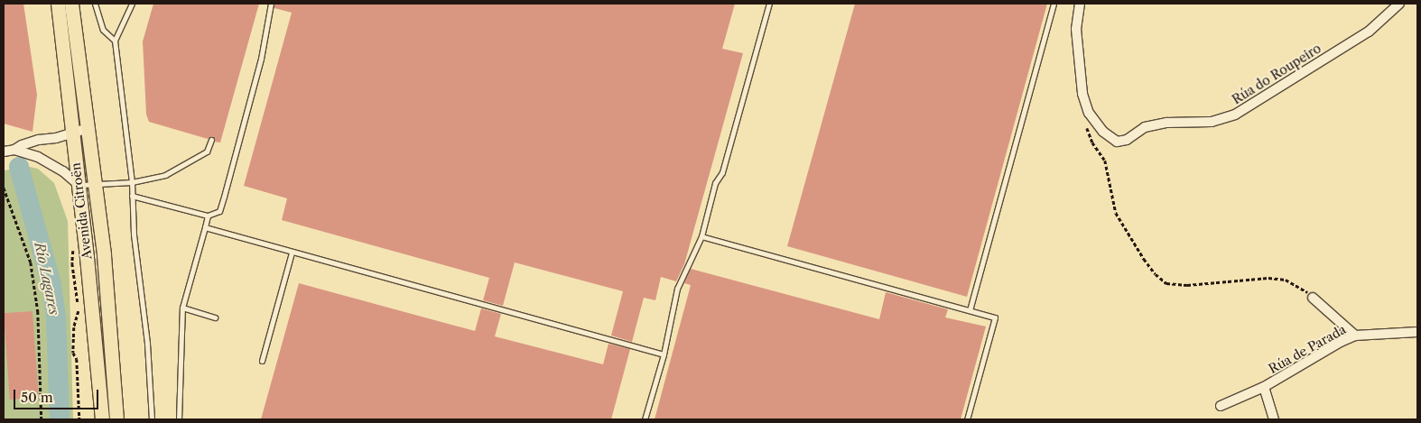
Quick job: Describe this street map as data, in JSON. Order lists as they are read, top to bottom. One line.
{"streets":{"main road":["Avenida Citroën"],"street":["Rúa do Roupeiro","Rúa de Parada"]},"water":["Río Lagares"],"scale_bar":"50 m"}
